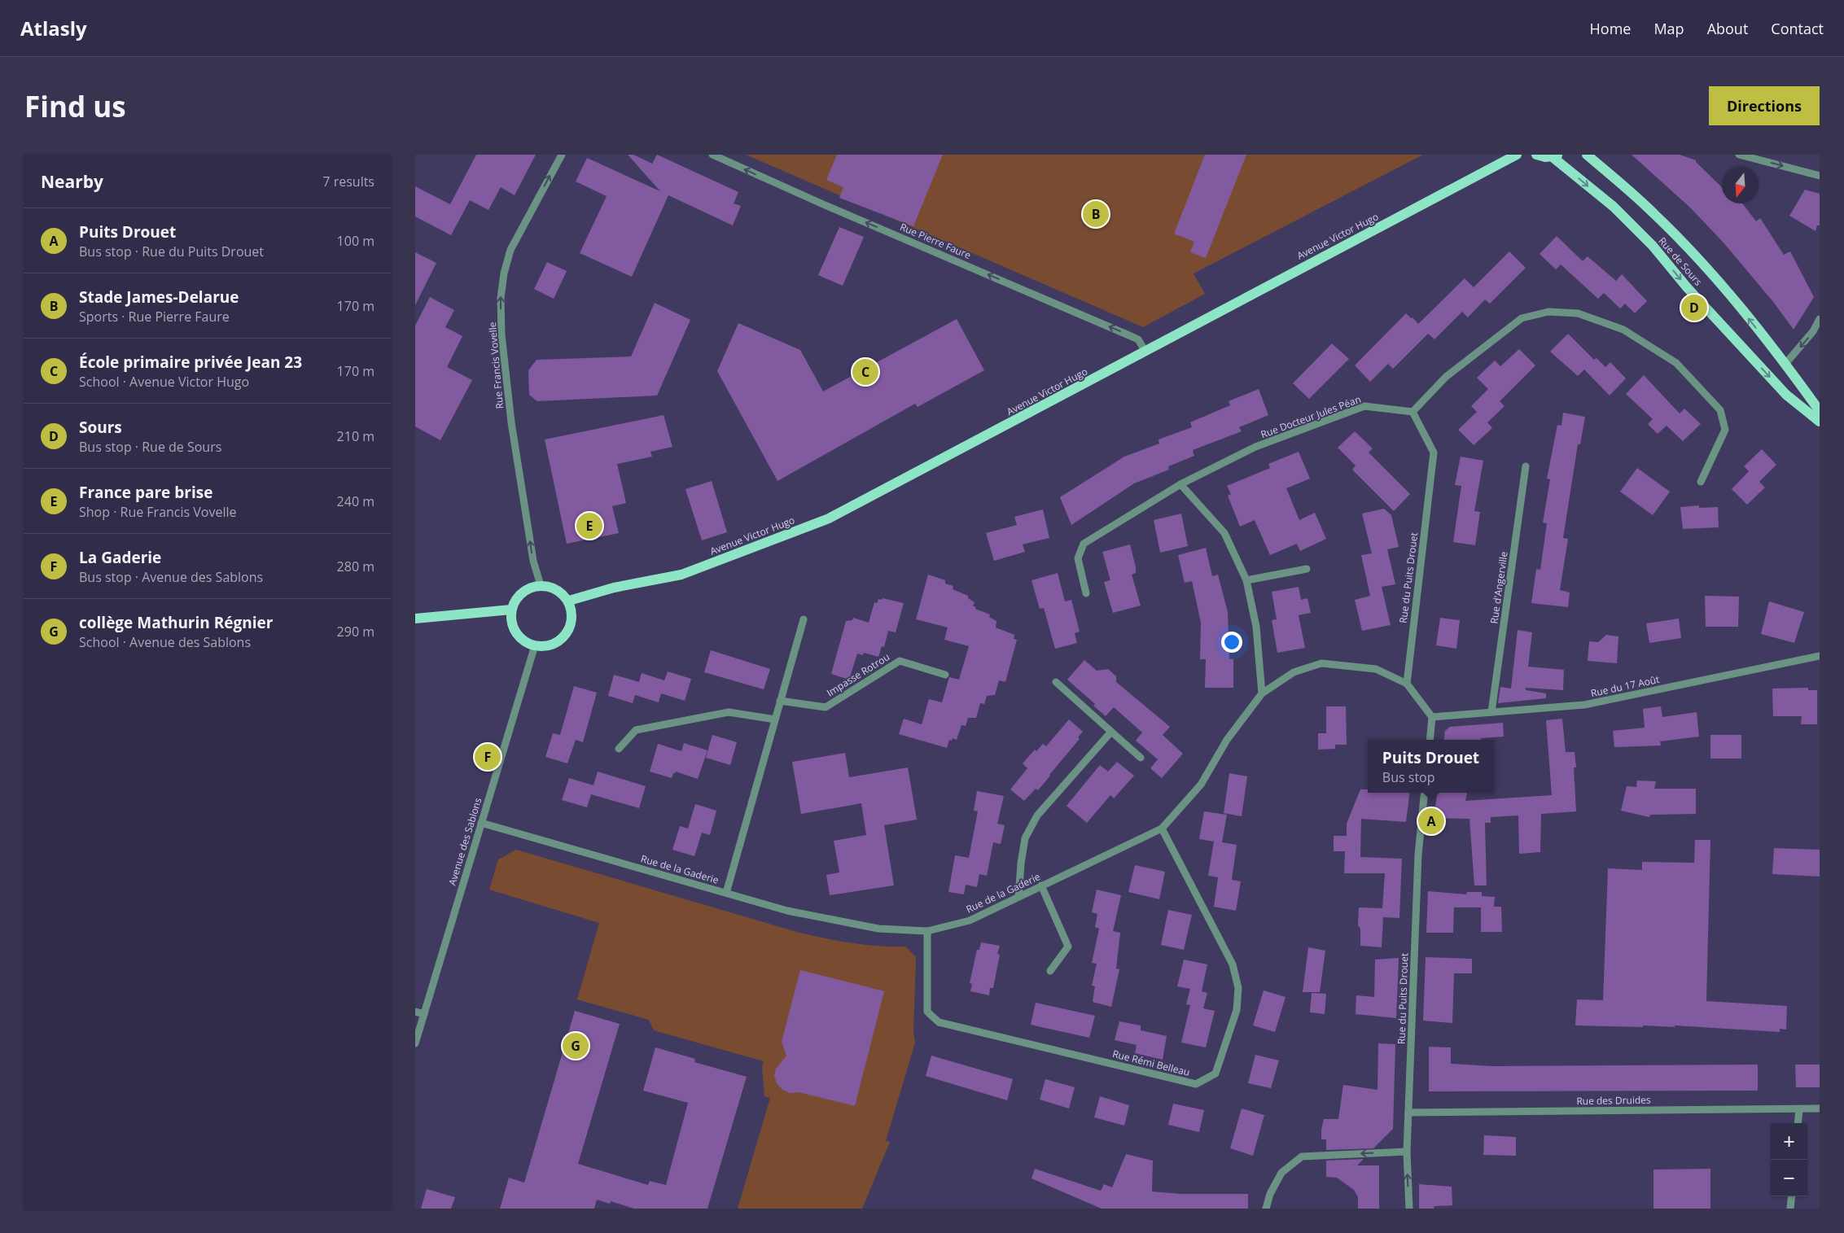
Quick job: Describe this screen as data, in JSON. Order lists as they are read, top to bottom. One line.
{"streets":{"main road":["Avenue Victor Hugo","Rue de Sours"],"street":["Rue Pierre Faure","Rue Francis Vovelle","Rue Docteur Jules Péan","Rue du Puits Drouet","Rue d'Angerville","Impasse Rotrou","Rue du 17 Août","Avenue des Sablons","Rue de la Gaderie","Rue Rémi Belleau","Rue des Druides"]},"crossings":[["Avenue Victor Hugo","Rue Pierre Faure"],["Avenue Victor Hugo","Rue Francis Vovelle"],["Avenue Victor Hugo","Avenue des Sablons"],["Rue Francis Vovelle","Avenue des Sablons"],["Rue Docteur Jules Péan","Rue du Puits Drouet"],["Rue du Puits Drouet","Rue de la Gaderie"],["Rue du Puits Drouet","Rue des Druides"],["Rue d'Angerville","Rue du 17 Août"],["Avenue des Sablons","Rue de la Gaderie"],["Rue de la Gaderie","Rue Rémi Belleau"]],"one_way":["Rue Pierre Faure","Rue Francis Vovelle"],"north":"bottom","page":{"header":"Atlasly","nav":["Home","Map","About","Contact"],"buttons":"Directions","title":"Find us","heading":["Nearby","7 results"],"pins":["B","D","C","E","F","A","G"],"list":[{"mark":"A","name":"Puits Drouet","note":"Bus stop · Rue du Puits Drouet","value":"100 m"},{"mark":"B","name":"Stade James-Delarue","note":"Sports · Rue Pierre Faure","value":"170 m"},{"mark":"C","name":"École primaire privée Jean 23","note":"School · Avenue Victor Hugo","value":"170 m"},{"mark":"D","name":"Sours","note":"Bus stop · Rue de Sours","value":"210 m"},{"mark":"E","name":"France pare brise","note":"Shop · Rue Francis Vovelle","value":"240 m"},{"mark":"F","name":"La Gaderie","note":"Bus stop · Avenue des Sablons","value":"280 m"},{"mark":"G","name":"collège Mathurin Régnier","note":"School · Avenue des Sablons","value":"290 m"}],"popup":["Puits Drouet","Bus stop"],"map_buttons":["+","−"]}}
